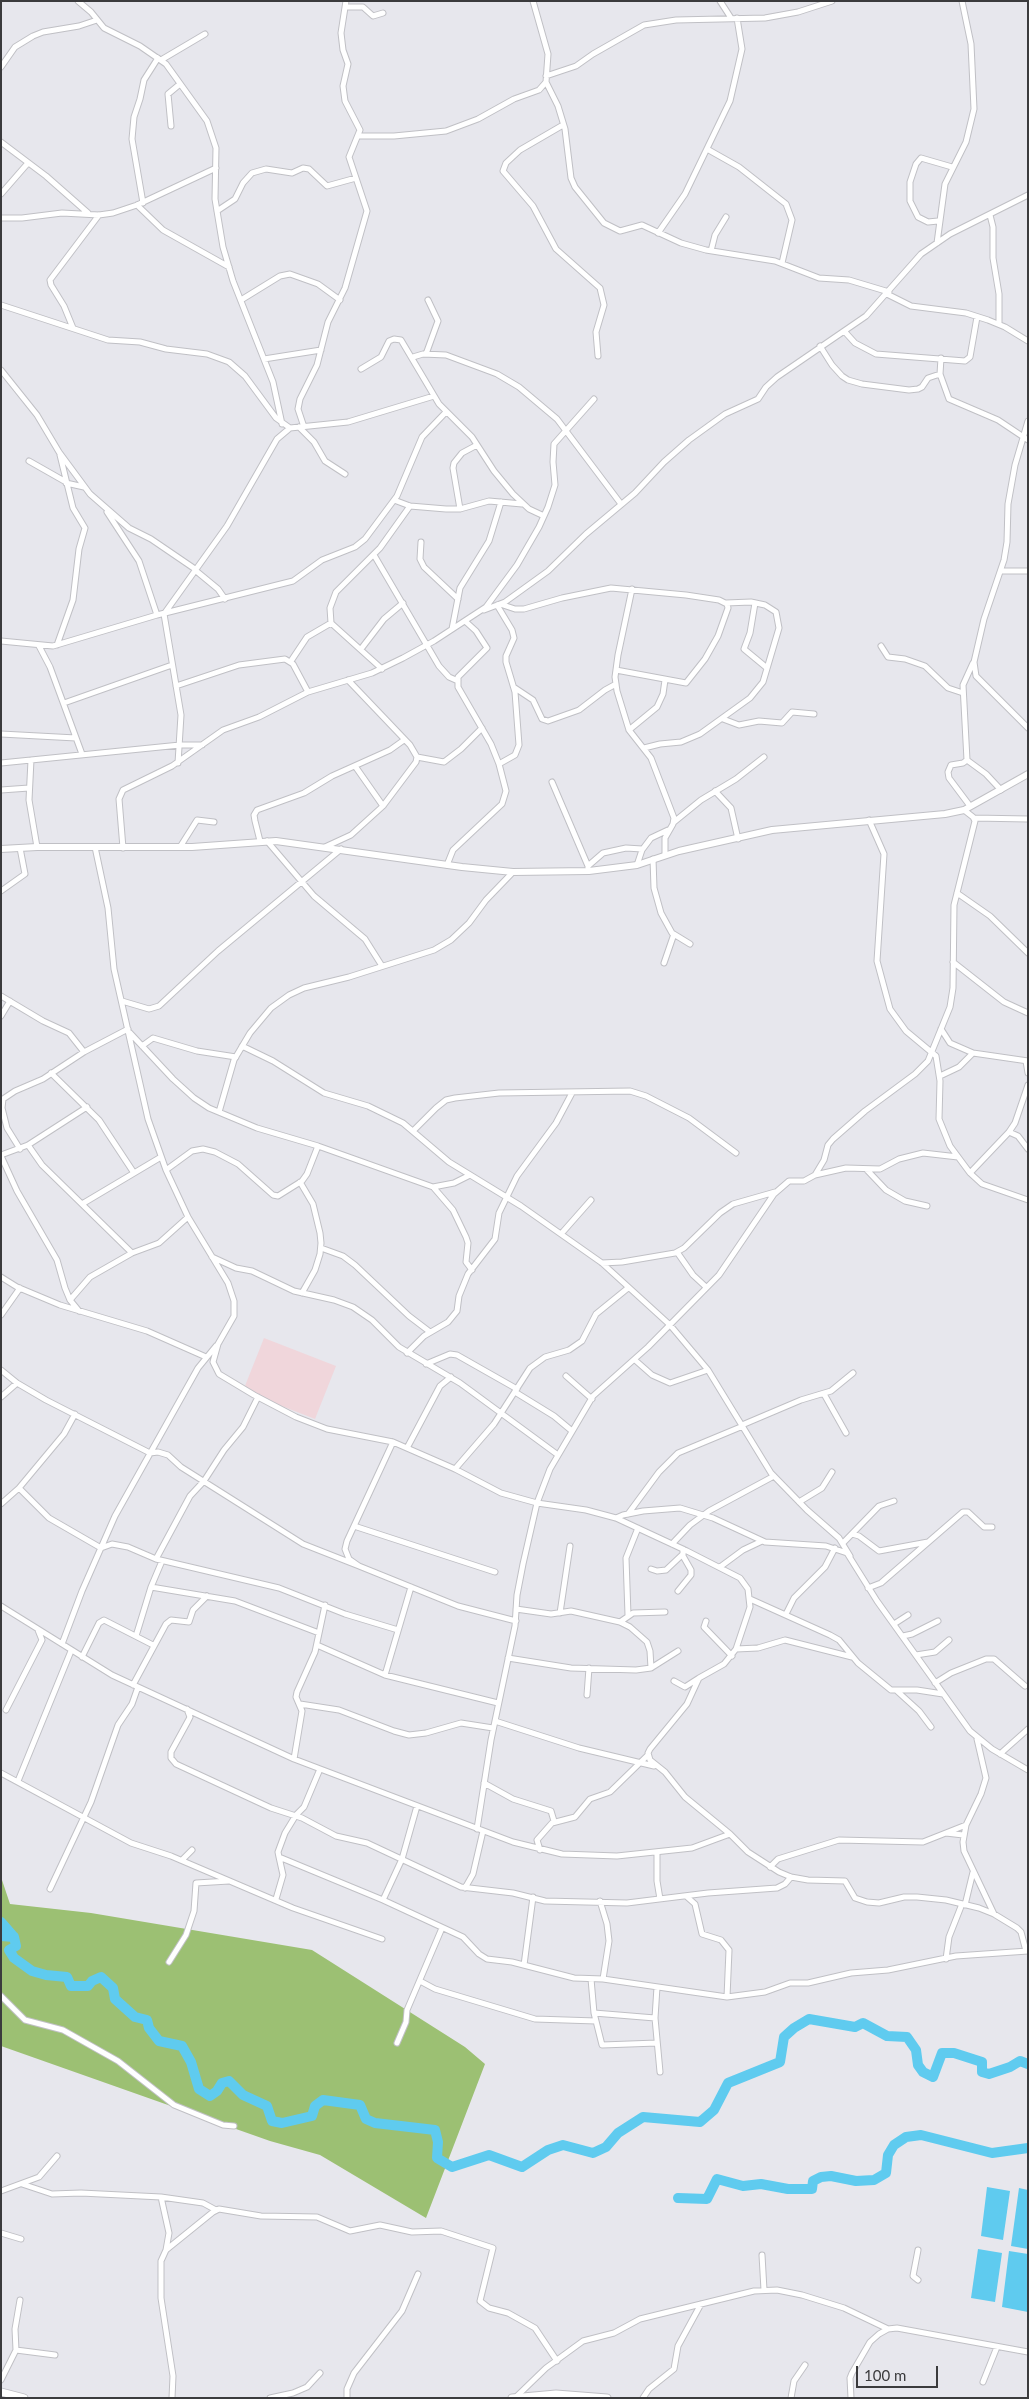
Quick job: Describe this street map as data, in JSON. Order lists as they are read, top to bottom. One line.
{"scale_bar":"100 m"}
